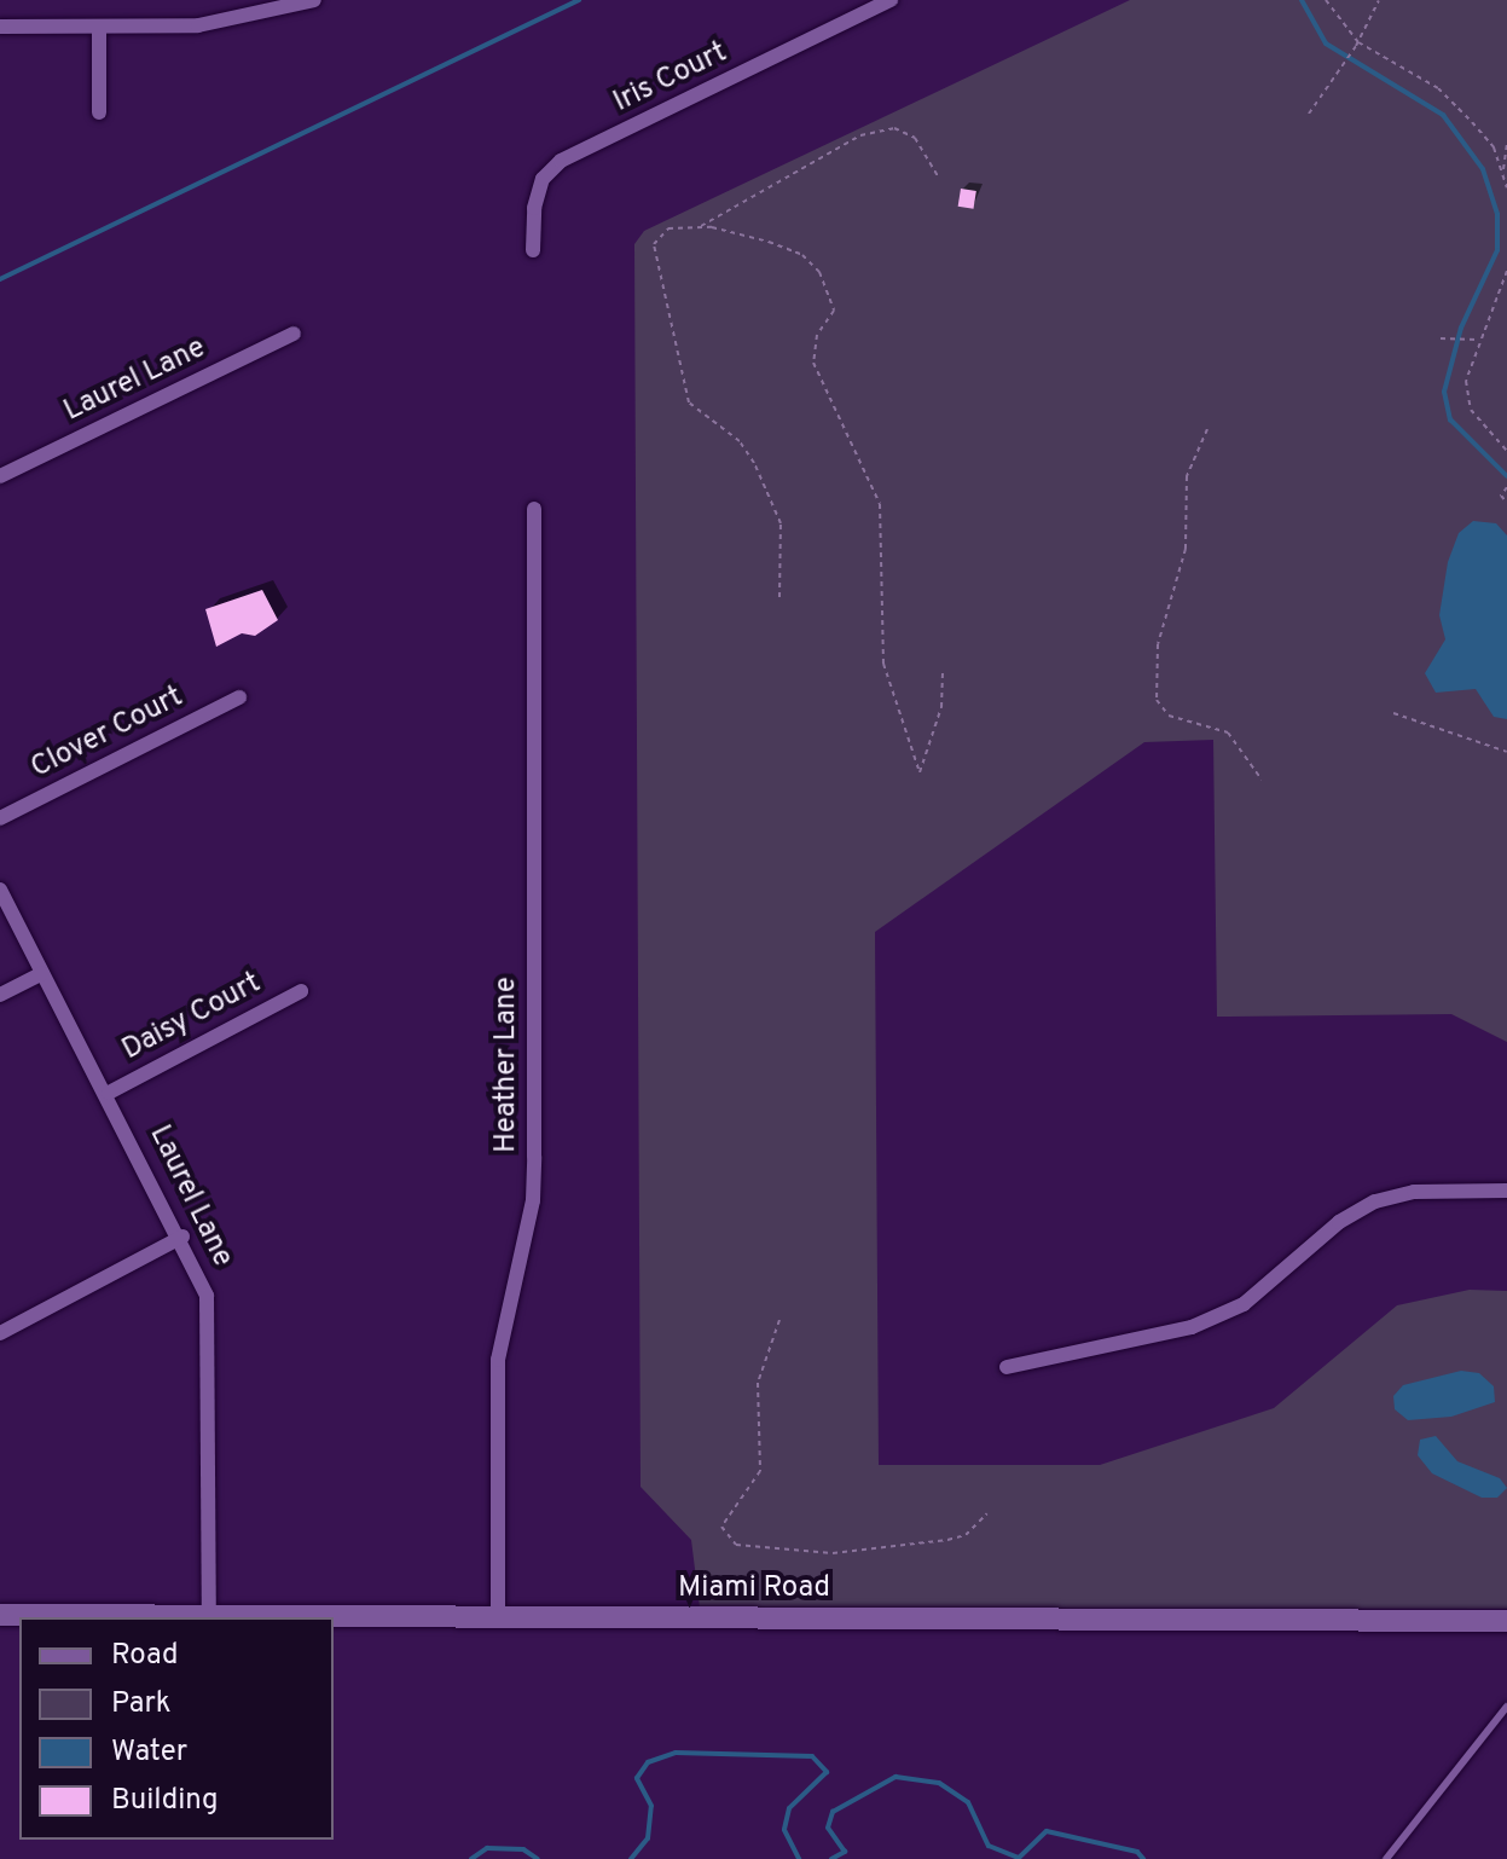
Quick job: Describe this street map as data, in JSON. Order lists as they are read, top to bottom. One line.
{"streets":{"street":["Iris Court","Laurel Lane","Clover Court","Daisy Court","Heather Lane","Miami Road"]},"crossings":[["Laurel Lane","Daisy Court"],["Laurel Lane","Miami Road"],["Heather Lane","Miami Road"]],"legend":["Road","Park","Water","Building"]}
